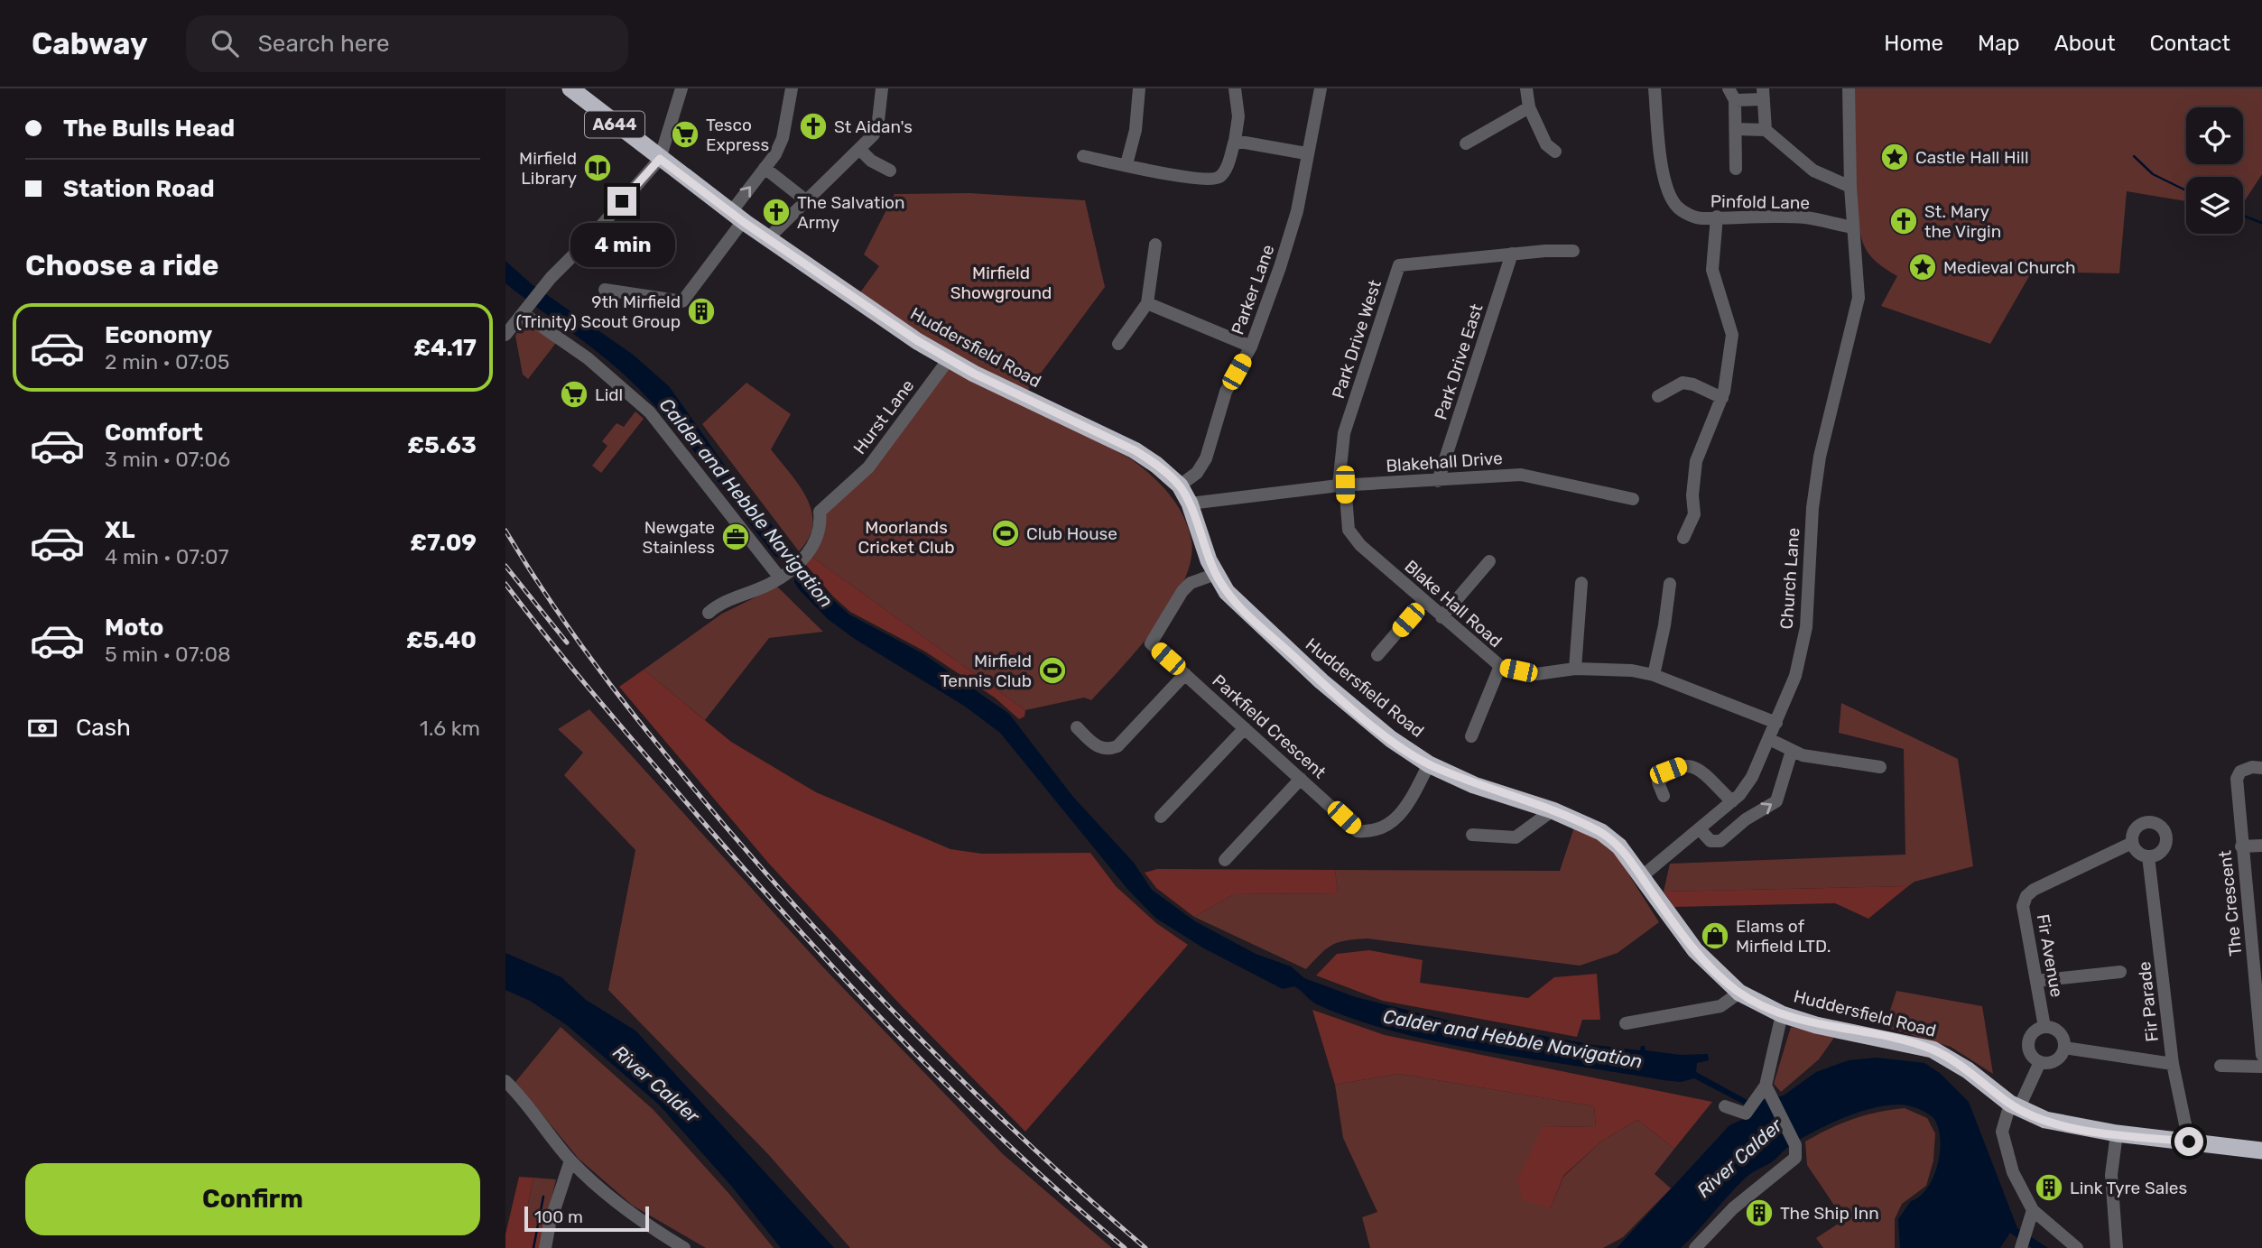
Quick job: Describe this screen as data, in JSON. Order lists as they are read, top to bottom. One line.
{"streets":{"highway":["A644","Huddersfield Road"],"street":["Pinfold Lane","Parker Lane","Park Drive West","Park Drive East","Hurst Lane","Blakehall Drive","Church Lane","Blake Hall Road","Parkfield Crescent","The Crescent","Fir Avenue","Fir Parade"]},"crossings":[["Pinfold Lane","Church Lane"],["Parker Lane","Huddersfield Road"],["Park Drive West","Park Drive East"],["Park Drive West","Blakehall Drive"],["Park Drive West","Blake Hall Road"],["Huddersfield Road","Hurst Lane"],["Huddersfield Road","Blakehall Drive"],["Huddersfield Road","Church Lane"],["Huddersfield Road","Parkfield Crescent"],["Huddersfield Road","Fir Parade"],["Park Drive East","Blakehall Drive"],["Blakehall Drive","Blake Hall Road"],["Church Lane","Blake Hall Road"],["Fir Avenue","Fir Parade"]],"water":["Calder and Hebble Navigation","River Calder"],"parks":["Mirfield Showground","Moorlands Cricket Club"],"places":{"church":["St Aidan's","The Salvation Army","St. Mary the Virgin"],"supermarket":["Tesco Express","Lidl"],"place":["Castle Hall Hill","Medieval Church"],"library":["Mirfield Library"],"building":["9th Mirfield (Trinity) Scout Group","Link Tyre Sales","The Ship Inn"],"sports":["Club House","Mirfield Tennis Club"],"office":["Newgate Stainless"],"shop":["Elams of Mirfield LTD."]},"scale_bar":"100 m","page":{"header":"Cabway","search":"Search here","nav":["Home","Map","About","Contact"],"banner":["The Bulls Head","Station Road"],"bubble":"4 min","heading":"Choose a ride","list":[{"name":"Economy","note":"2 min · 07:05","value":"£4.17"},{"name":"Comfort","note":"3 min · 07:06","value":"£5.63"},{"name":"XL","note":"4 min · 07:07","value":"£7.09"},{"name":"Moto","note":"5 min · 07:08","value":"£5.40"}],"pay":["Cash","1.6 km"],"buttons":"Confirm","scale":"100 m"}}
